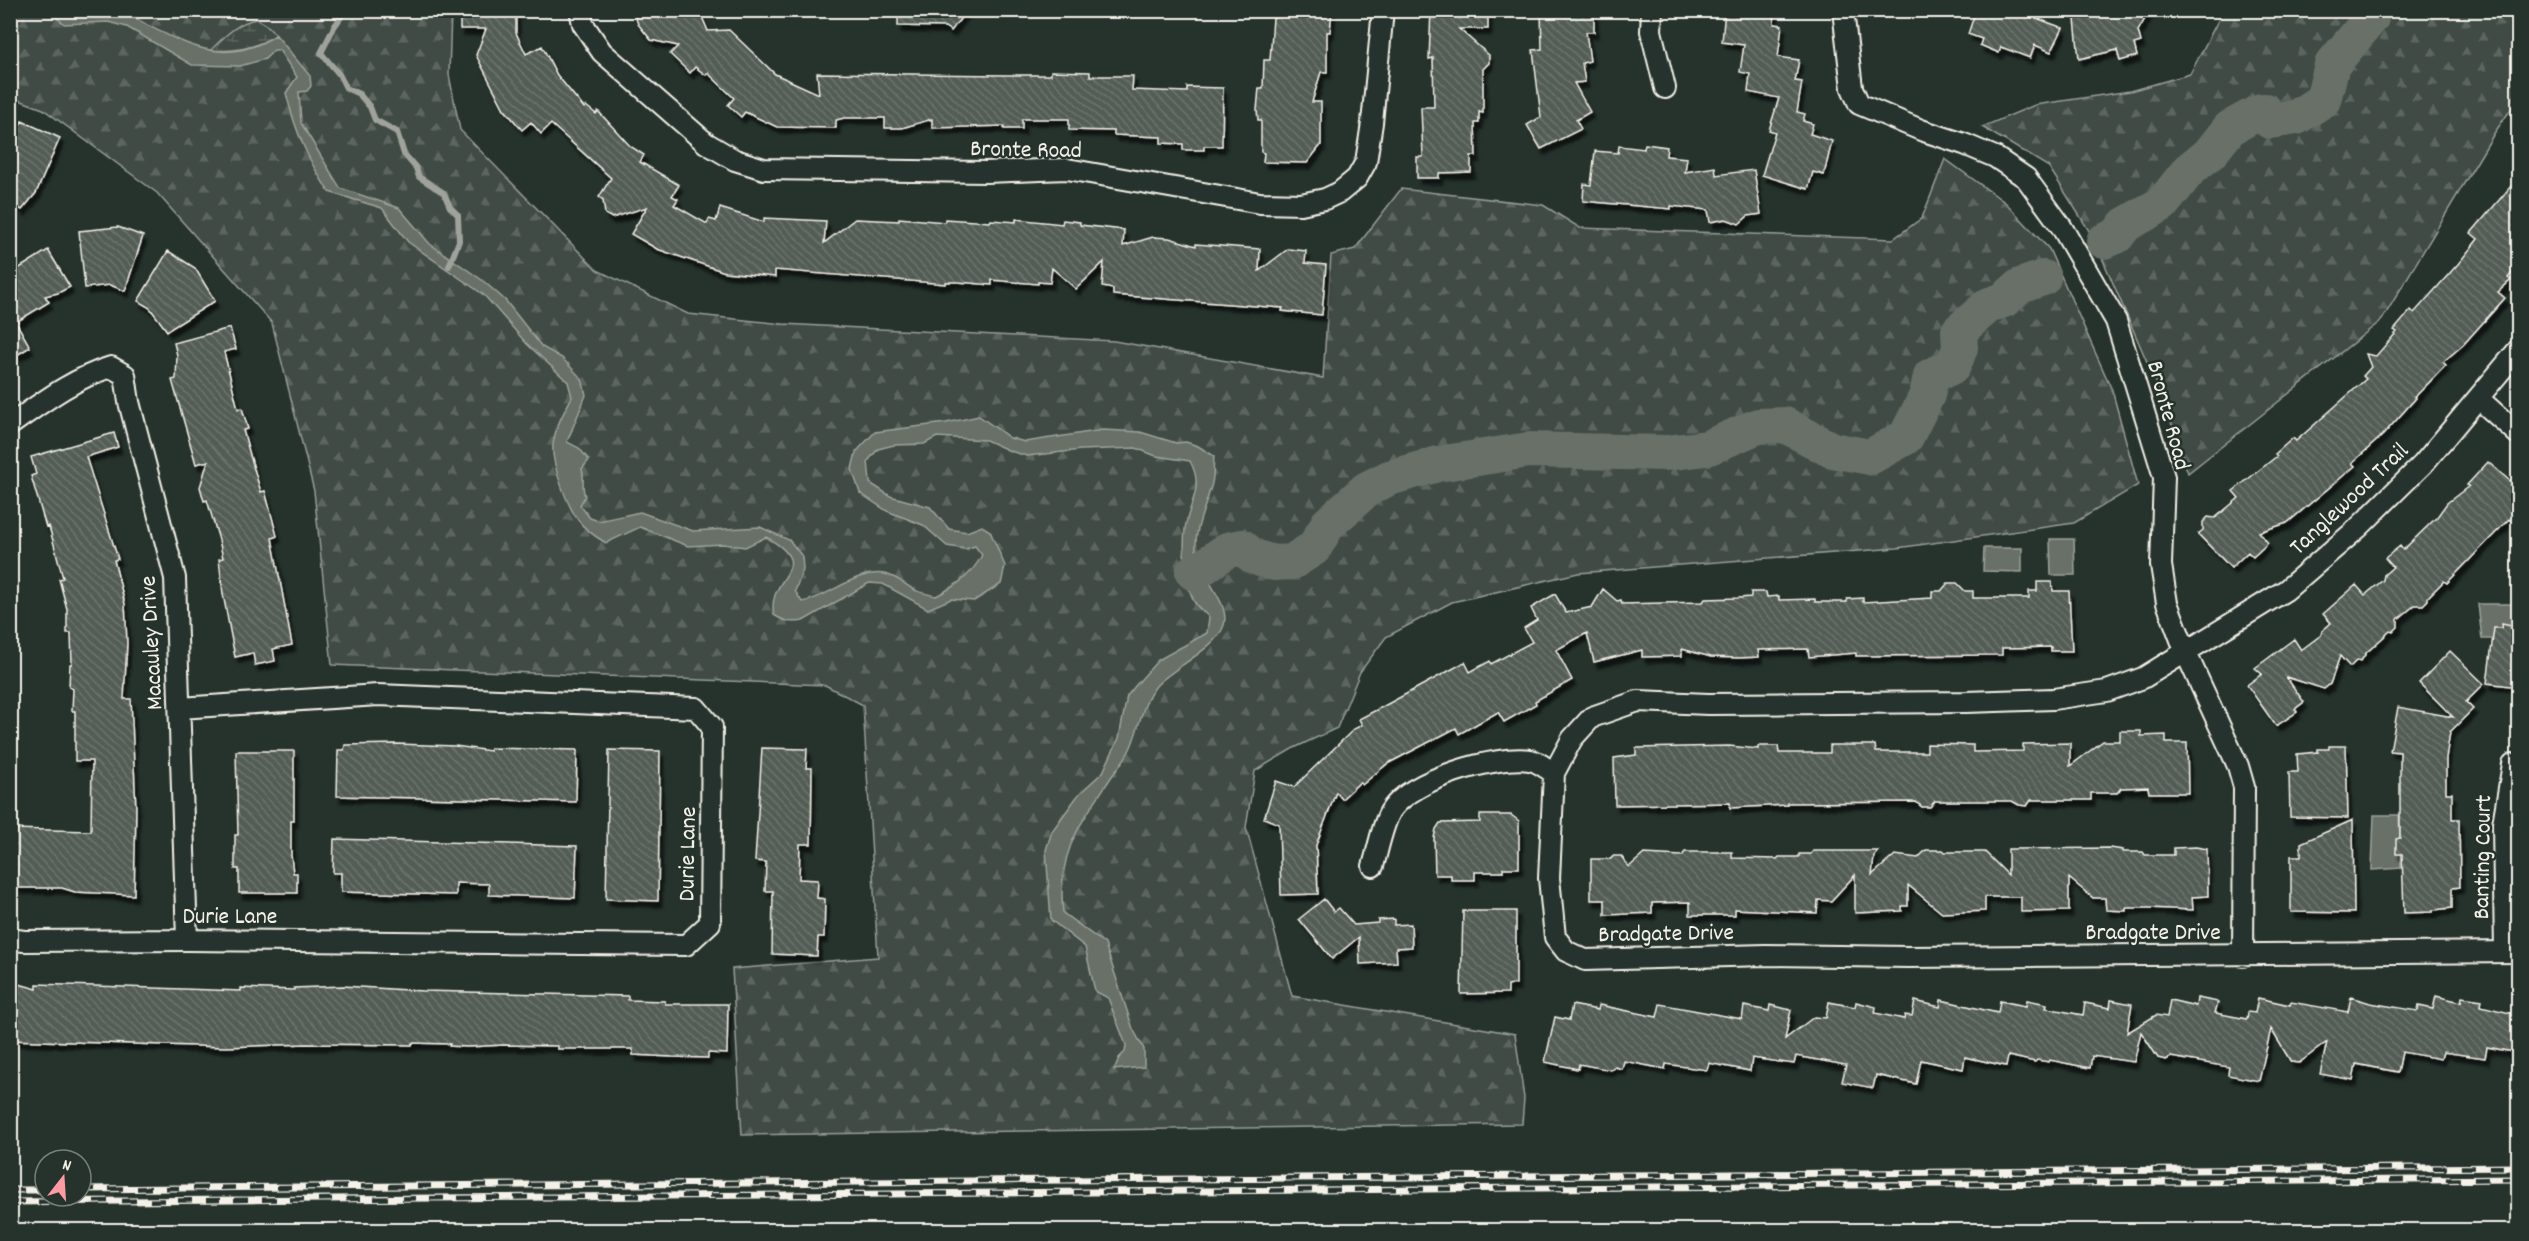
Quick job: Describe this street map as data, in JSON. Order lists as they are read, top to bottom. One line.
{"streets":{"street":["Bronte Road","Tanglewood Trail","Macauley Drive","Durie Lane","Banting Court","Bradgate Drive"]},"crossings":[["Bronte Road","Tanglewood Trail"],["Bronte Road","Bradgate Drive"],["Tanglewood Trail","Bradgate Drive"],["Macauley Drive","Durie Lane"],["Banting Court","Bradgate Drive"]],"north":"top"}
